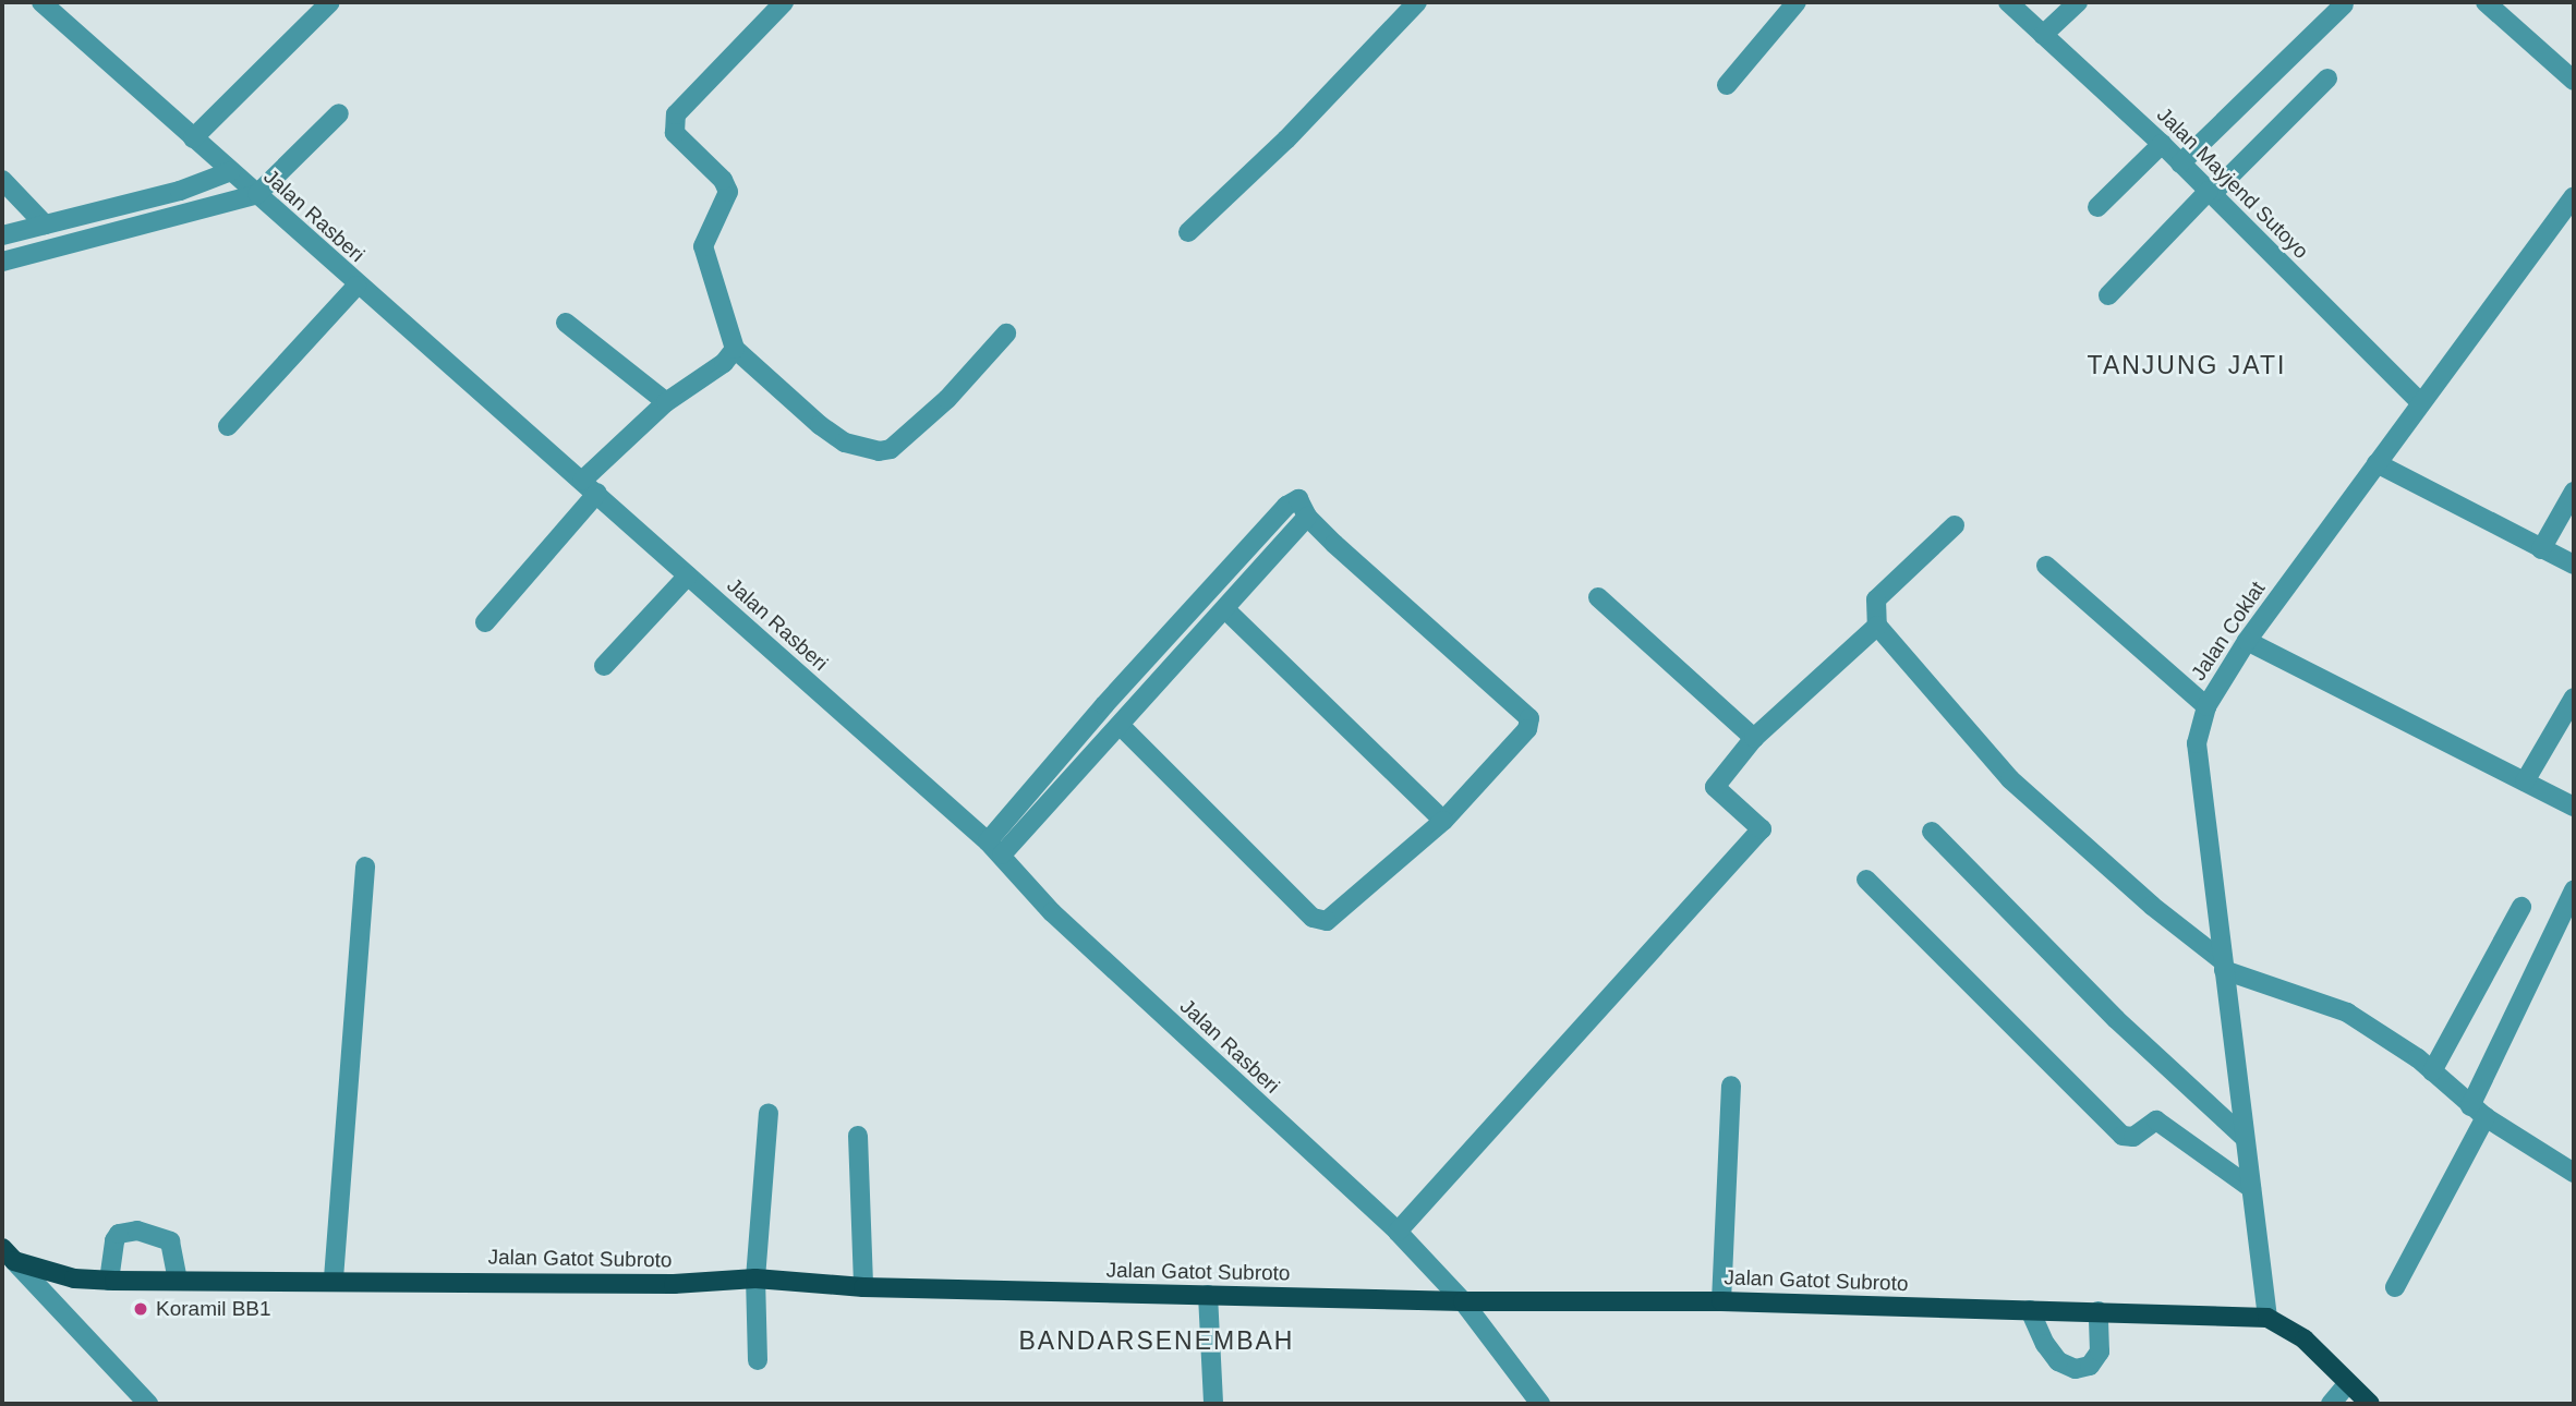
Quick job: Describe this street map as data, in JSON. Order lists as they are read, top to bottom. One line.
{"streets":{"main road":["Jalan Gatot Subroto"],"street":["Jalan Mayjend Sutoyo","Jalan Rasberi","Jalan Coklat"]},"crossings":[["Jalan Mayjend Sutoyo","Jalan Coklat"],["Jalan Rasberi","Jalan Gatot Subroto"],["Jalan Coklat","Jalan Gatot Subroto"]],"districts":["TANJUNG JATI","BANDARSENEMBAH"],"places":["Koramil BB1"]}
